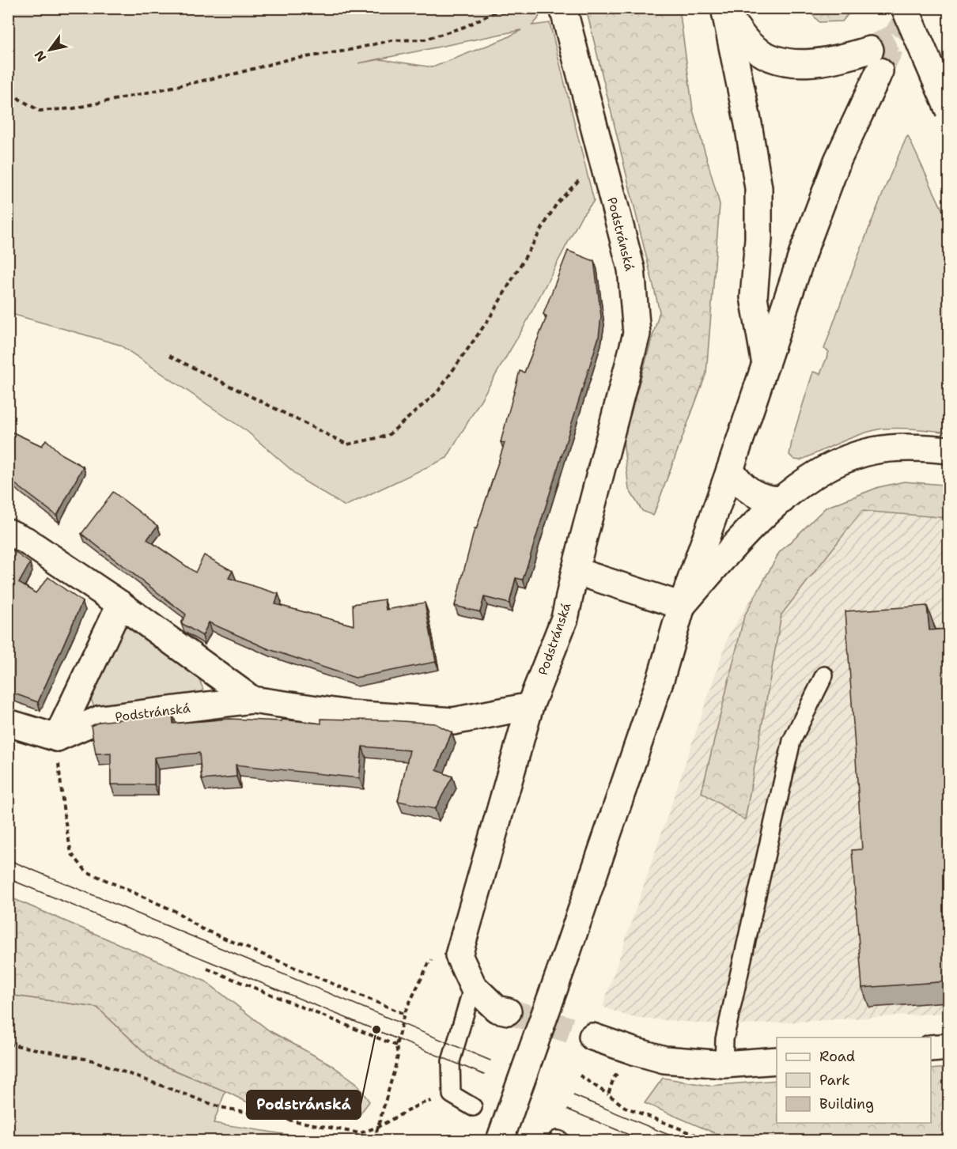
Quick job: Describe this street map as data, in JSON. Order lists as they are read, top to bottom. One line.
{"streets":{"main road":["Podstránská"]},"places":["Podstránská"],"legend":["Road","Park","Building"],"north":"bottom left"}
